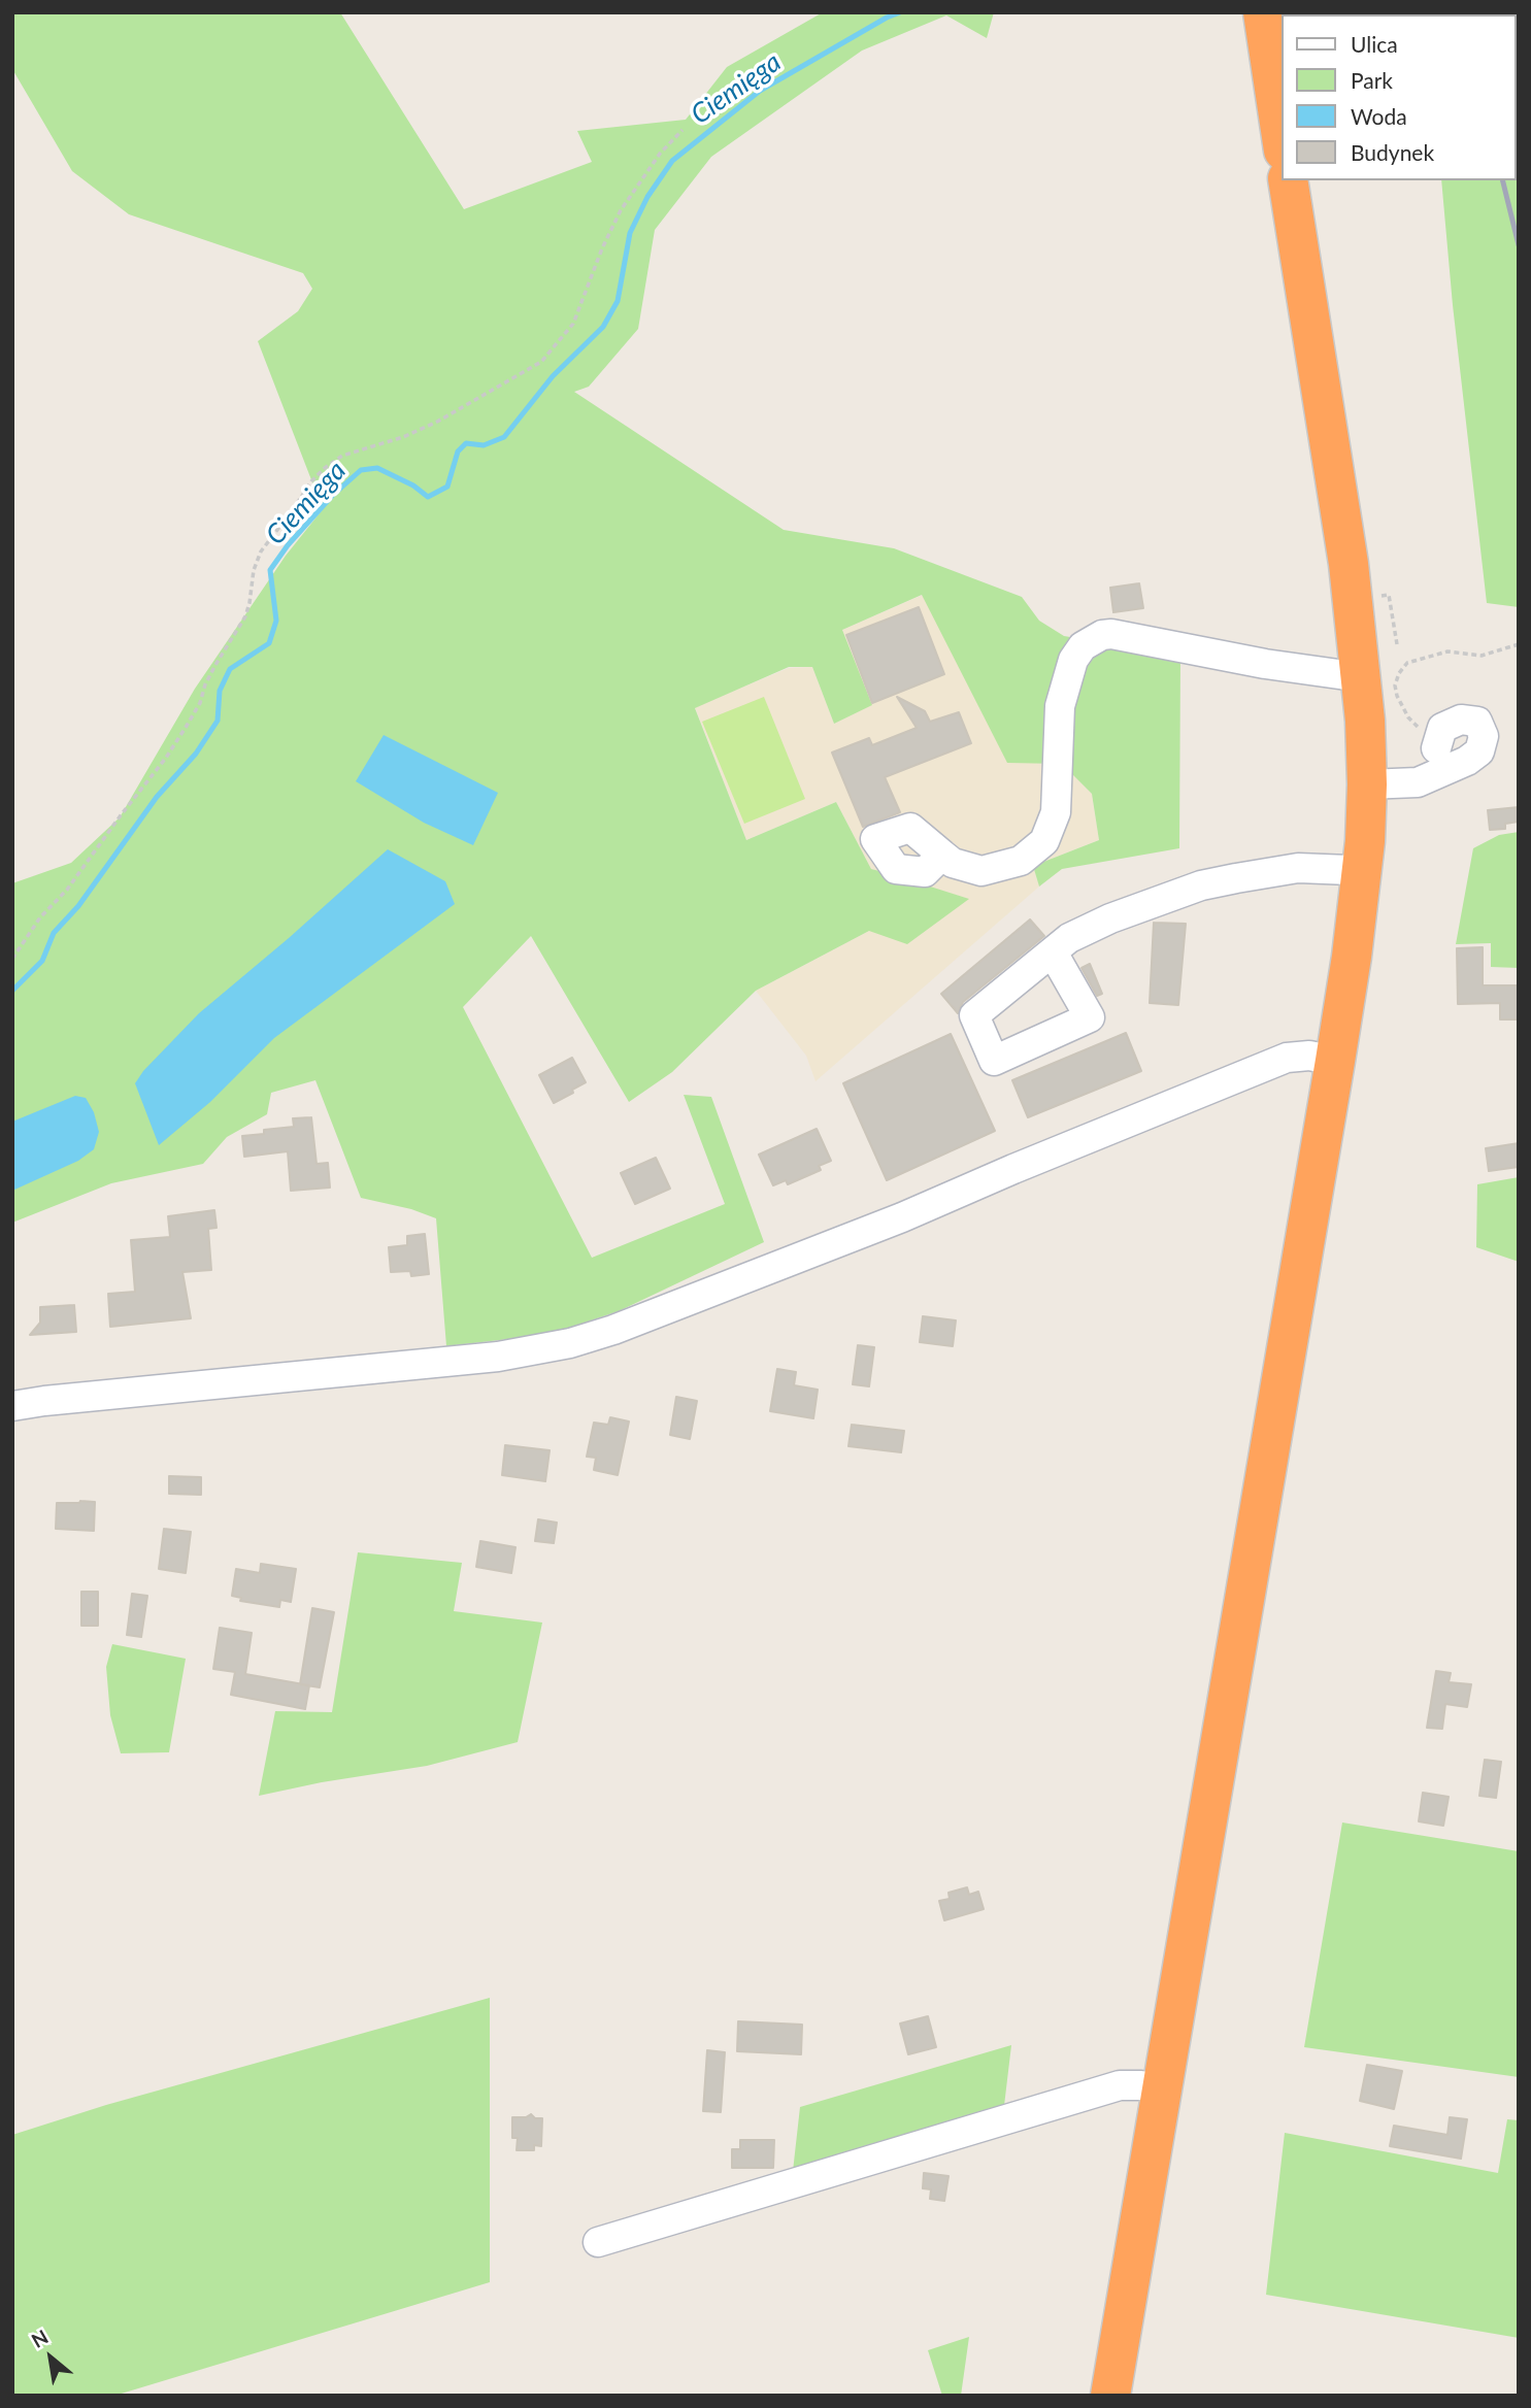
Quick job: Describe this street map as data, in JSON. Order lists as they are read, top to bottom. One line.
{"water":["Ciemięga"],"legend":["Ulica","Park","Woda","Budynek"],"north":"top left"}
